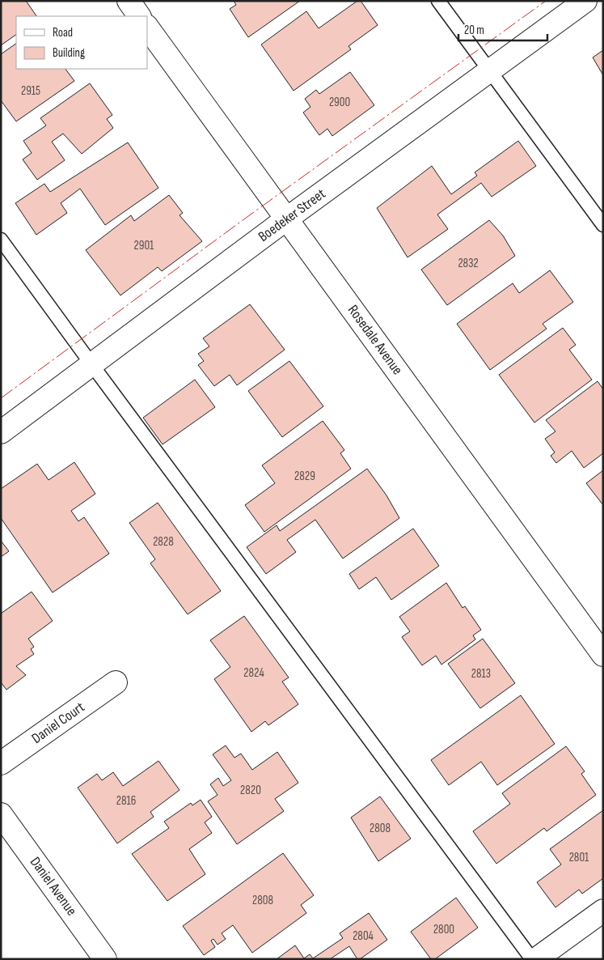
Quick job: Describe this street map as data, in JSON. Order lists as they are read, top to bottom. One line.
{"streets":{"street":["Boedeker Street","Rosedale Avenue","Daniel Court","Daniel Avenue"]},"crossings":[["Boedeker Street","Rosedale Avenue"]],"house_numbers":["2915","2900","2901","2832","2829","2828","2824","2813","2820","2816","2808","2801","2808","2800","2804"],"legend":["Road","Building"],"scale_bar":"20 m"}
